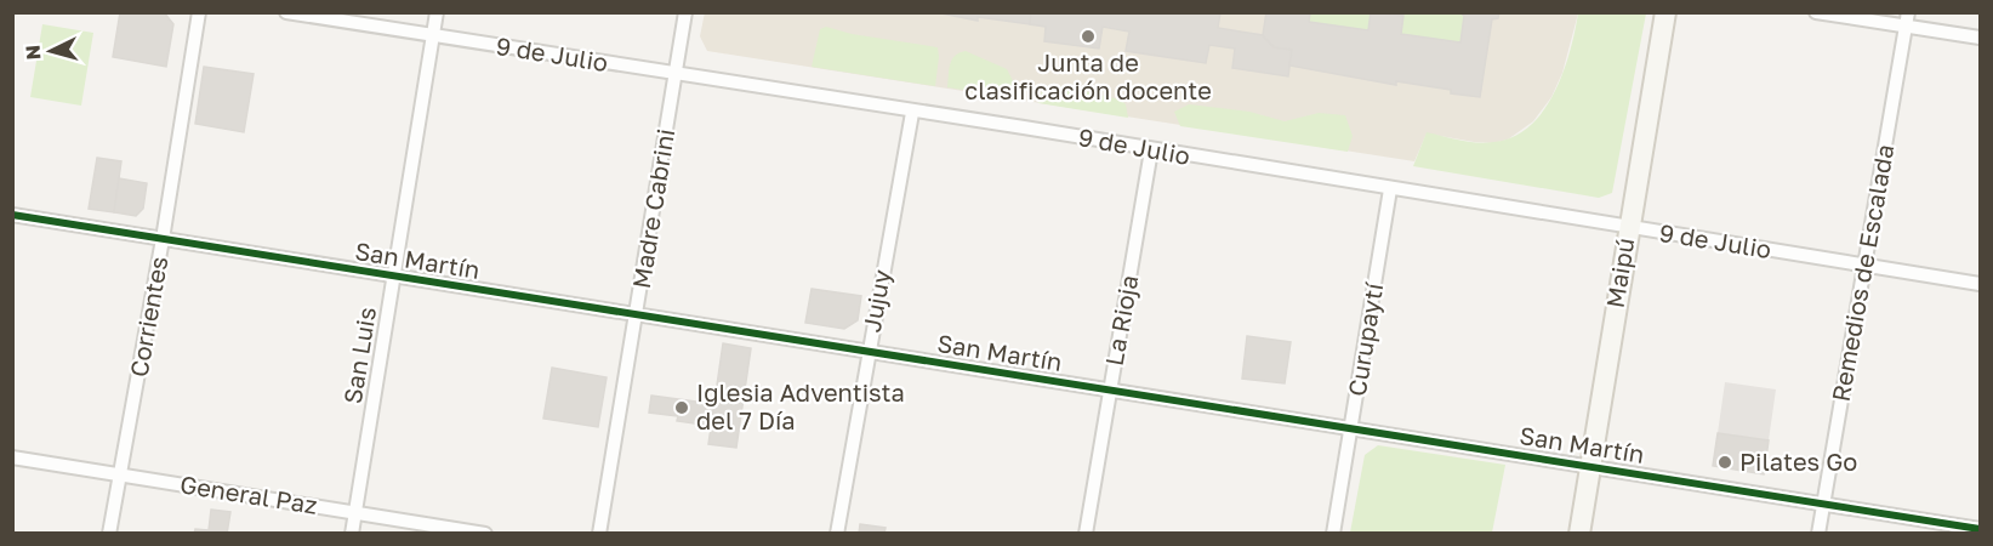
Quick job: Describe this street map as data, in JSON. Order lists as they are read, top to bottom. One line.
{"streets":{"street":["9 de Julio","Madre Cabrini","San Martín","Maipú","Remedios de Escalada","Jujuy","Corrientes","La Rioja","Curupaytí","San Luis","General Paz"]},"crossings":[["9 de Julio","Madre Cabrini"],["9 de Julio","Maipú"],["9 de Julio","Remedios de Escalada"],["9 de Julio","Jujuy"],["9 de Julio","La Rioja"],["9 de Julio","Curupaytí"],["9 de Julio","San Luis"],["Madre Cabrini","San Martín"],["San Martín","Maipú"],["San Martín","Remedios de Escalada"],["San Martín","Jujuy"],["San Martín","Corrientes"],["San Martín","La Rioja"],["San Martín","Curupaytí"],["San Martín","San Luis"],["Corrientes","General Paz"],["San Luis","General Paz"]],"places":["Junta de clasificación docente","Iglesia Adventista del 7 Día","Pilates Go"],"north":"left"}
